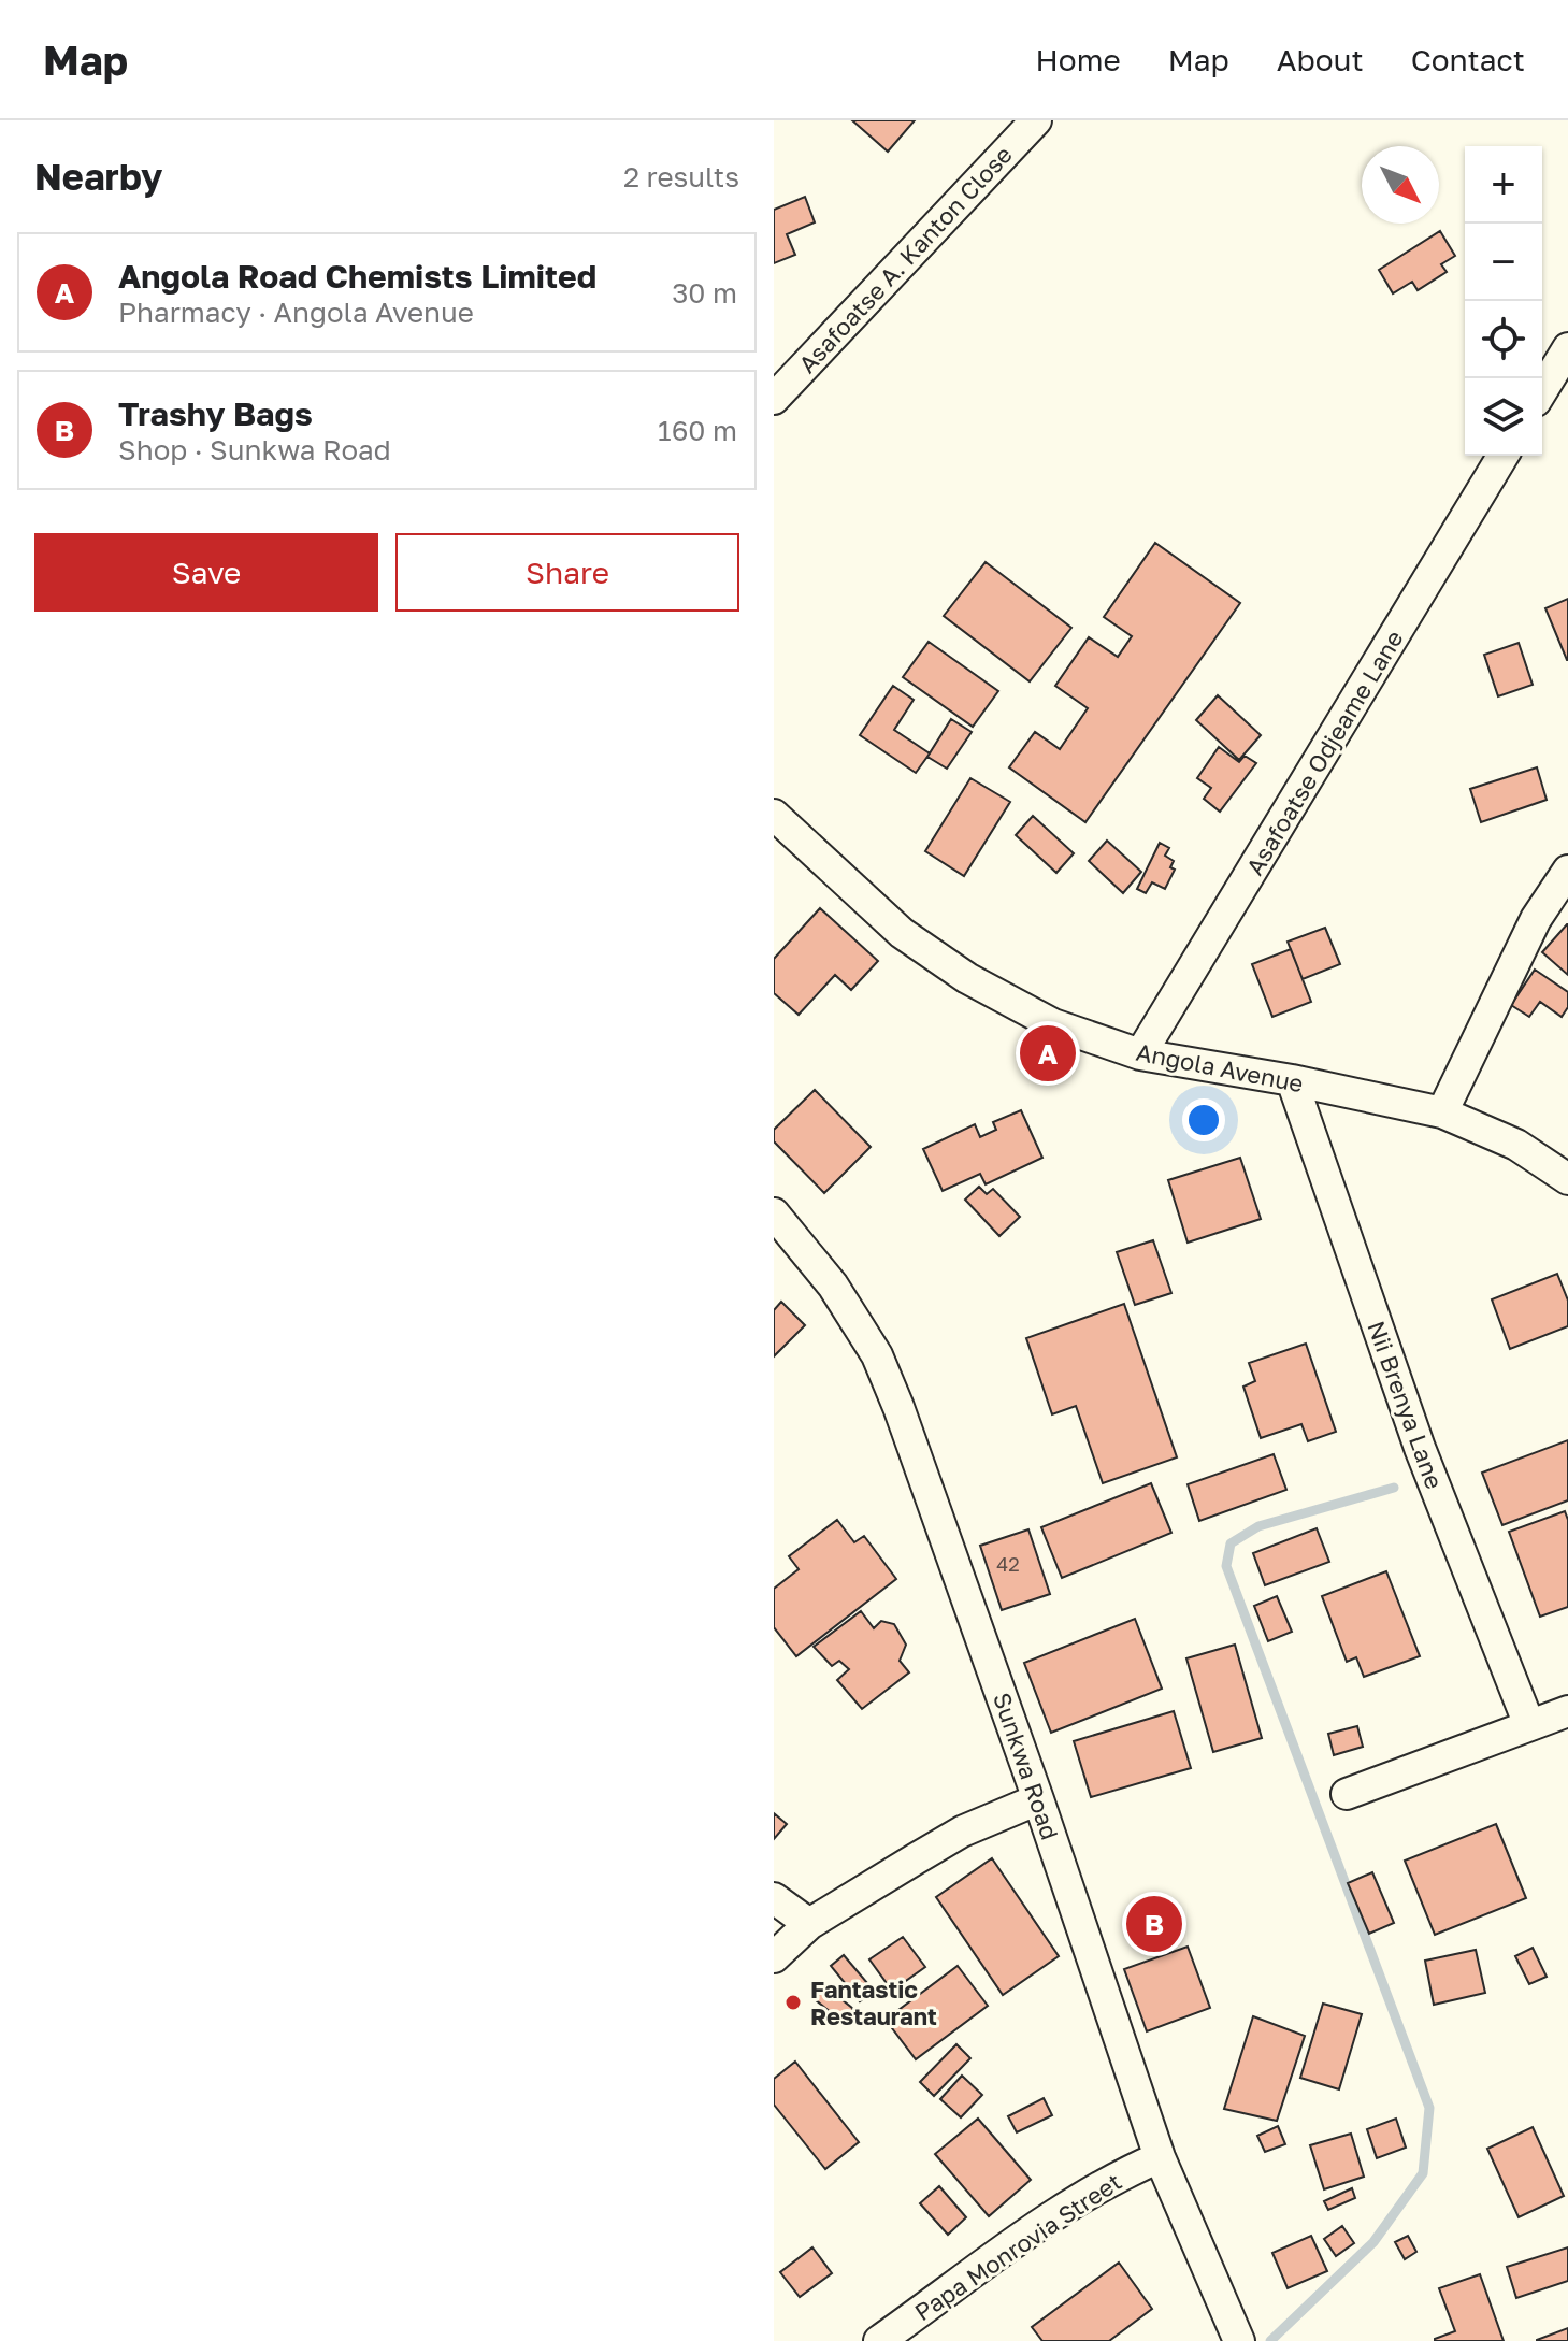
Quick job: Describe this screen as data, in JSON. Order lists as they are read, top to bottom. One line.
{"streets":{"street":["Asafoatse A. Kanton Close","Asafoatse Odjeame Lane","Angola Avenue","Nii Brenya Lane","Sunkwa Road","Papa Monrovia Street"]},"crossings":[["Asafoatse Odjeame Lane","Angola Avenue"],["Angola Avenue","Nii Brenya Lane"],["Sunkwa Road","Papa Monrovia Street"]],"places":["Fantastic Restaurant"],"house_numbers":["42"],"north":"bottom right","page":{"header":"Map","nav":["Home","Map","About","Contact"],"heading":["Nearby","2 results"],"map_buttons":["+","−"],"list":[{"mark":"A","name":"Angola Road Chemists Limited","note":"Pharmacy · Angola Avenue","value":"30 m"},{"mark":"B","name":"Trashy Bags","note":"Shop · Sunkwa Road","value":"160 m"}],"buttons":["Save","Share"],"pins":["A","B"]}}
